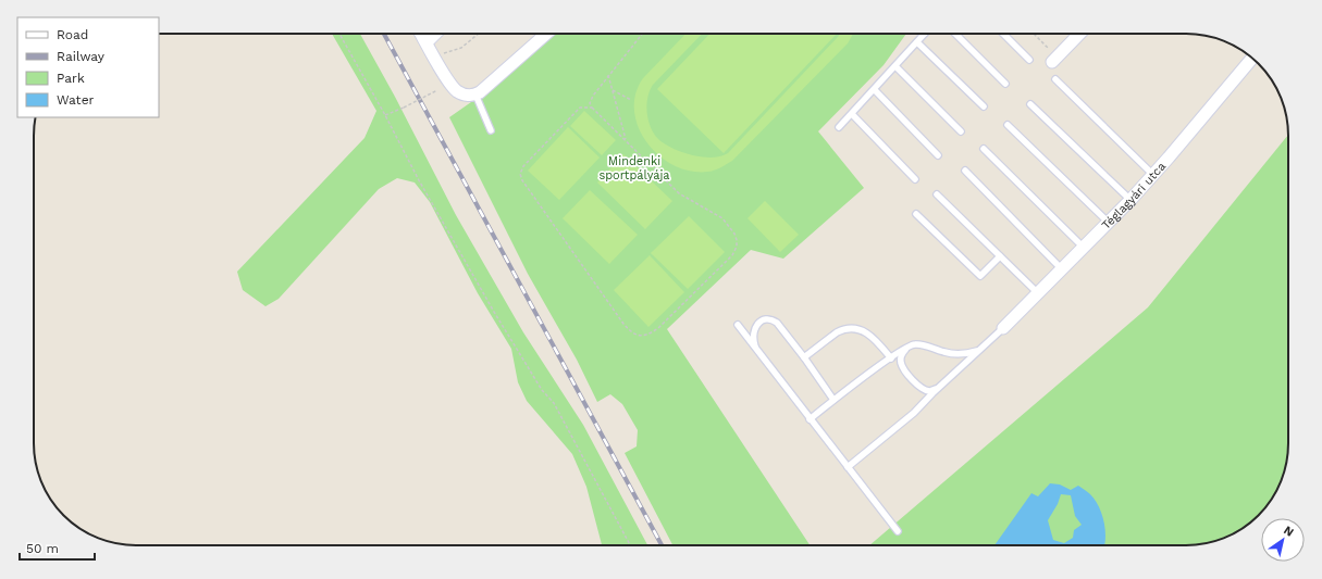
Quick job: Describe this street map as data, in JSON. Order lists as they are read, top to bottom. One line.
{"streets":{"street":["Téglagyári utca"]},"parks":["Mindenki sportpályája"],"legend":["Road","Railway","Park","Water"],"scale_bar":"50 m","north":"top right"}
